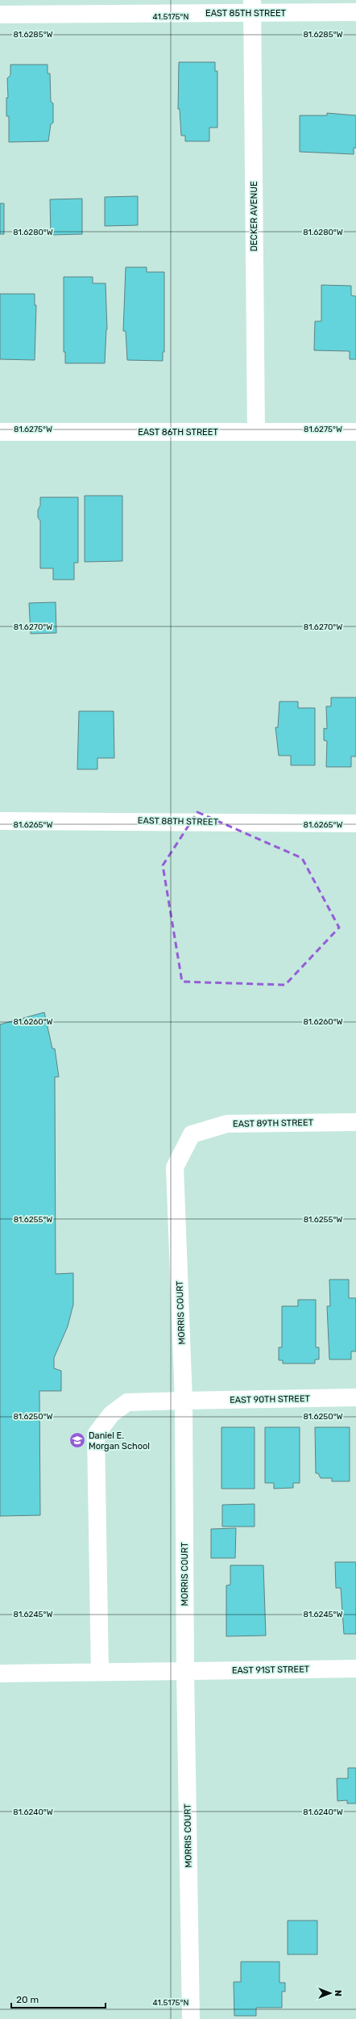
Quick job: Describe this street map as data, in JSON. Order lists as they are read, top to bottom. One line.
{"streets":{"street":["EAST 85TH STREET","DECKER AVENUE","EAST 86TH STREET","EAST 88TH STREET","EAST 89TH STREET","MORRIS COURT","EAST 90TH STREET","EAST 91ST STREET"]},"crossings":[["EAST 85TH STREET","DECKER AVENUE"],["DECKER AVENUE","EAST 86TH STREET"],["EAST 89TH STREET","MORRIS COURT"],["MORRIS COURT","EAST 90TH STREET"],["MORRIS COURT","EAST 91ST STREET"],["EAST 90TH STREET","EAST 91ST STREET"]],"places":{"school or university":["Daniel E. Morgan School"]},"scale_bar":"20 m","north":"right","coordinates":["41.5175°N","81.6285°W","81.6280°W","81.6275°W","81.6270°W","81.6265°W","81.6260°W","81.6255°W","81.6250°W","81.6245°W","81.6240°W"]}
